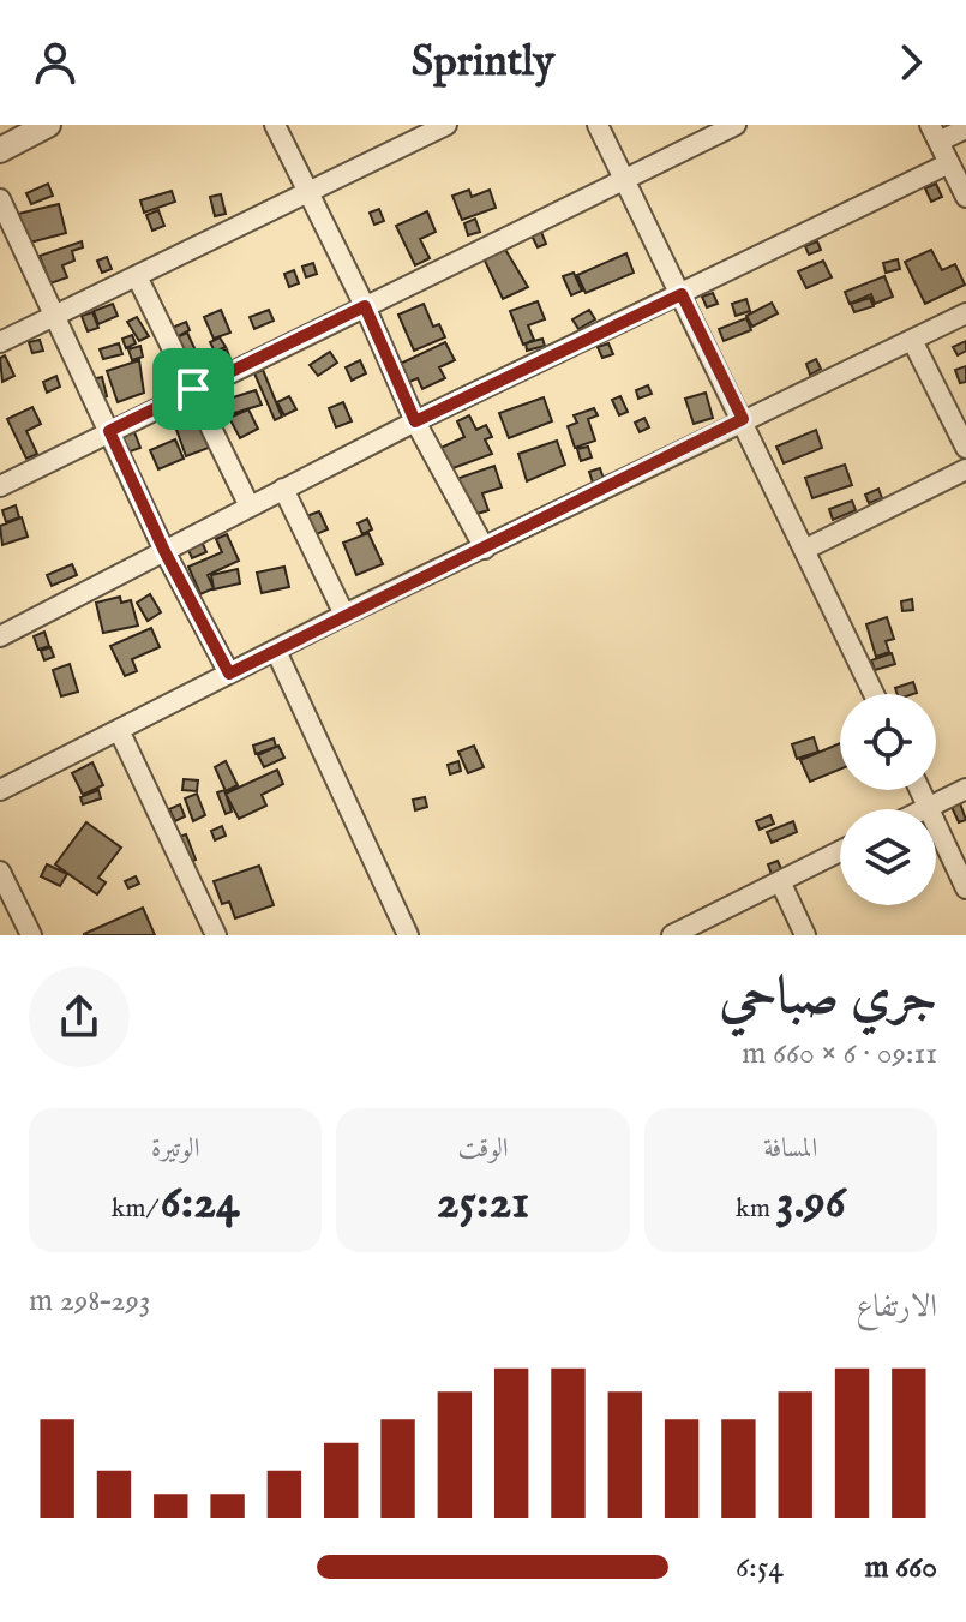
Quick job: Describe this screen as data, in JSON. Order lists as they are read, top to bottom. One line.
{"page":{"header":"Sprintly","heading":["جري صباحي","09:11 · 6 × 660 m"],"stats":[["المسافة","3.96 km"],["الوقت","25:21"],["الوتيرة","6:24 /km"]],"chart":["الارتفاع","293–298 m"],"list":[{"name":"660 m","note":"6:54"}]}}
